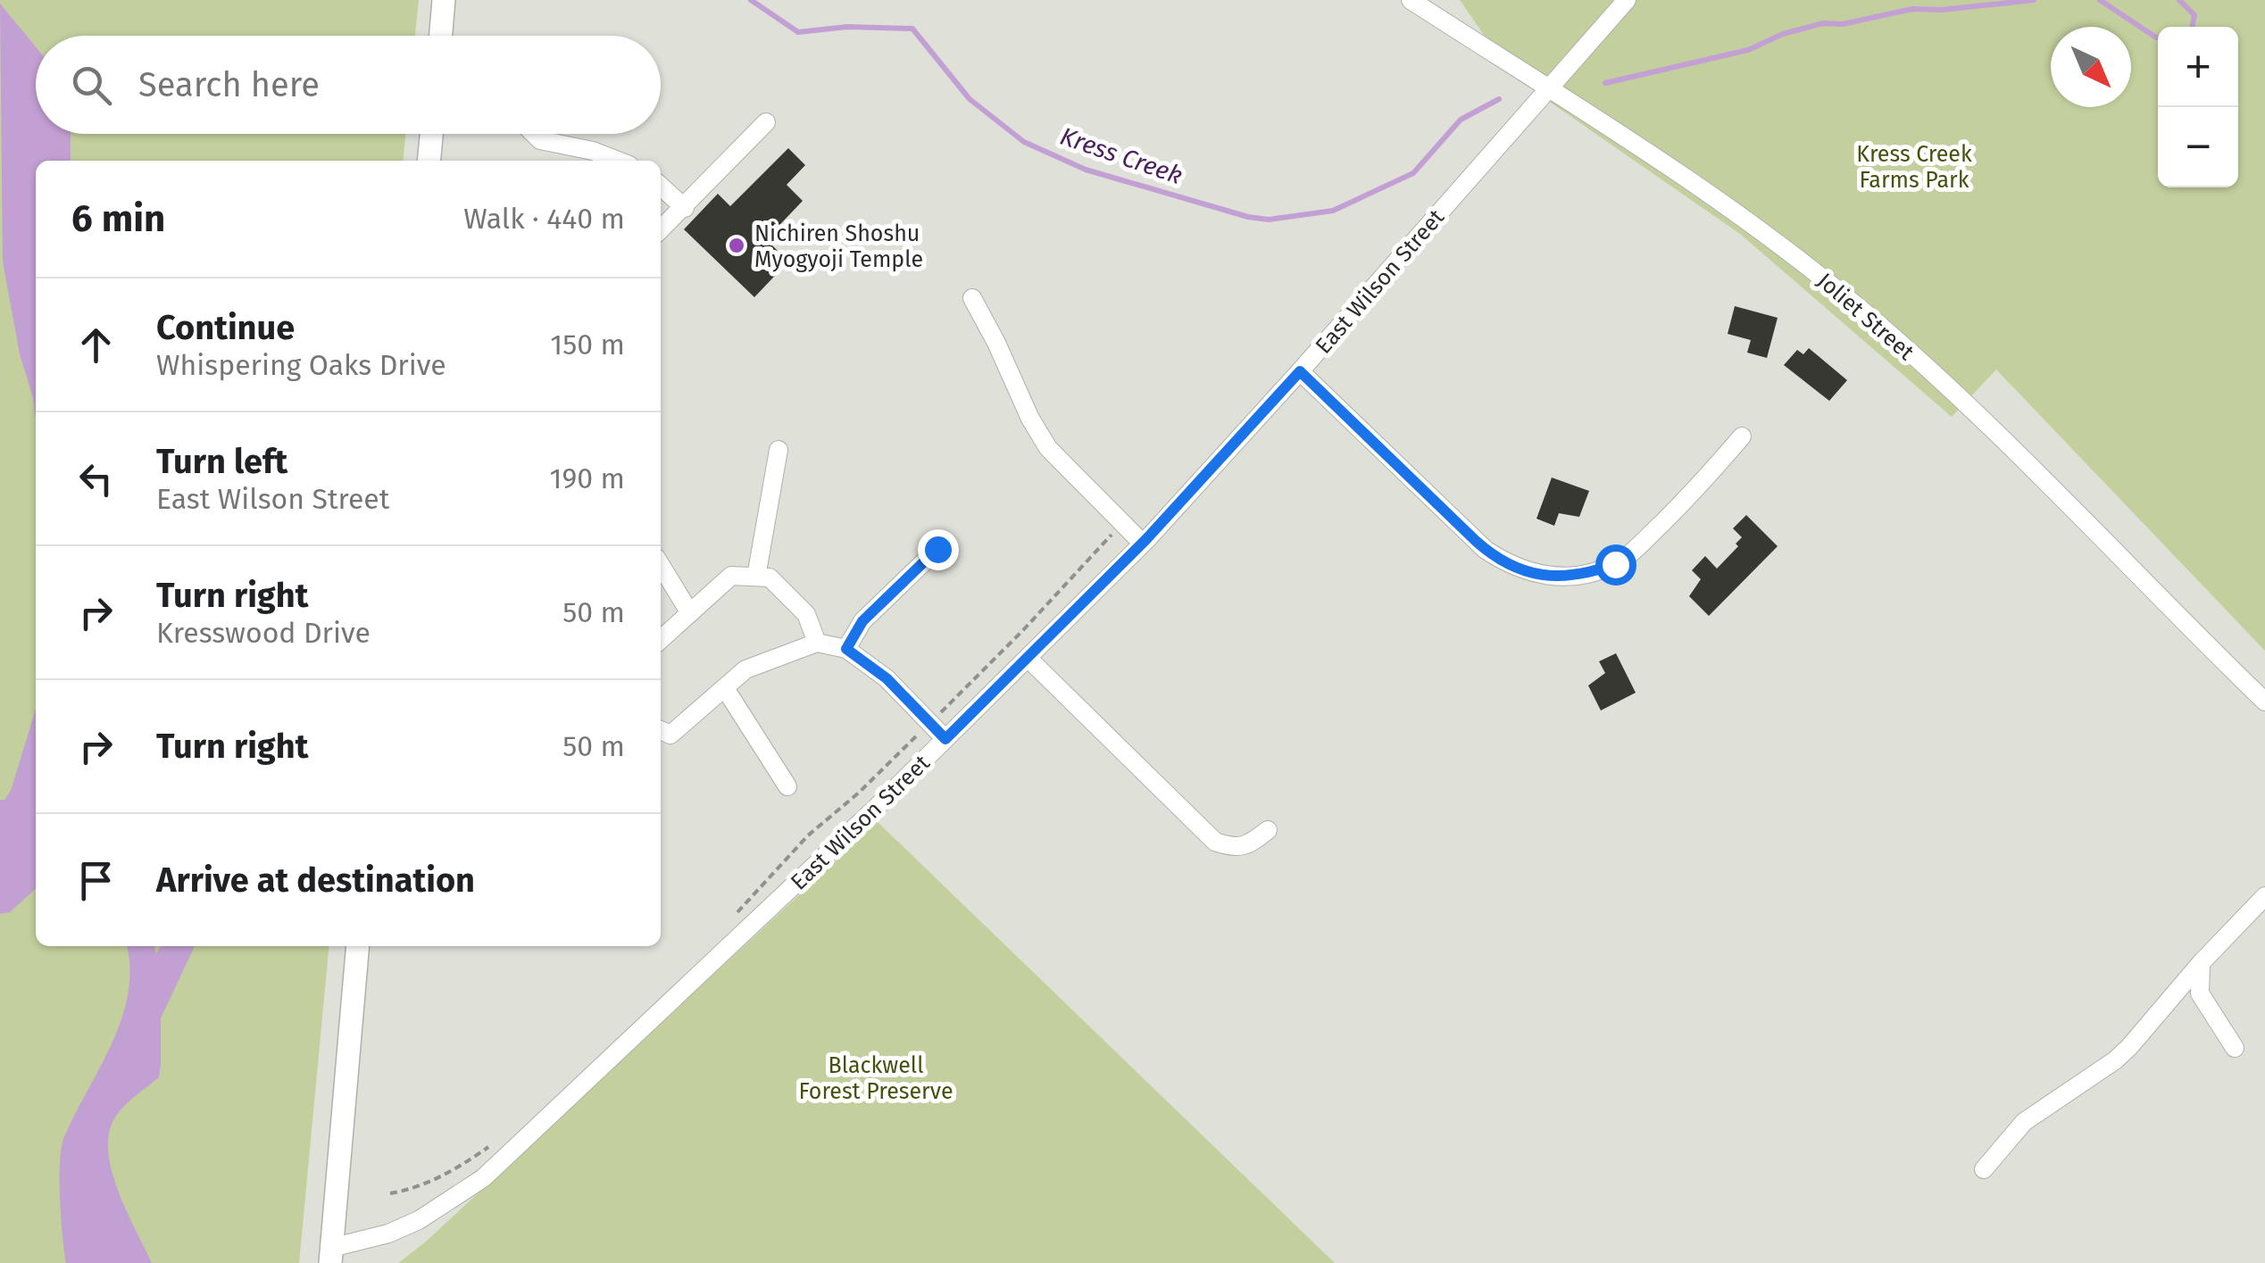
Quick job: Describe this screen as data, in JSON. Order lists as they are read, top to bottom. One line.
{"streets":{"street":["East Wilson Street","Joliet Street"]},"crossings":[["East Wilson Street","Joliet Street"]],"water":["Kress Creek"],"parks":["Kress Creek Farms Park","Blackwell Forest Preserve"],"places":["Nichiren Shoshu Myogyoji Temple"],"north":"bottom right","page":{"map_buttons":["+","−"],"search":"Search here","heading":["6 min","Walk · 440 m"],"list":[["Continue","Whispering Oaks Drive","150 m"],["Turn left","East Wilson Street","190 m"],["Turn right","Kresswood Drive","50 m"],["Turn right","50 m"],"Arrive at destination"]}}
